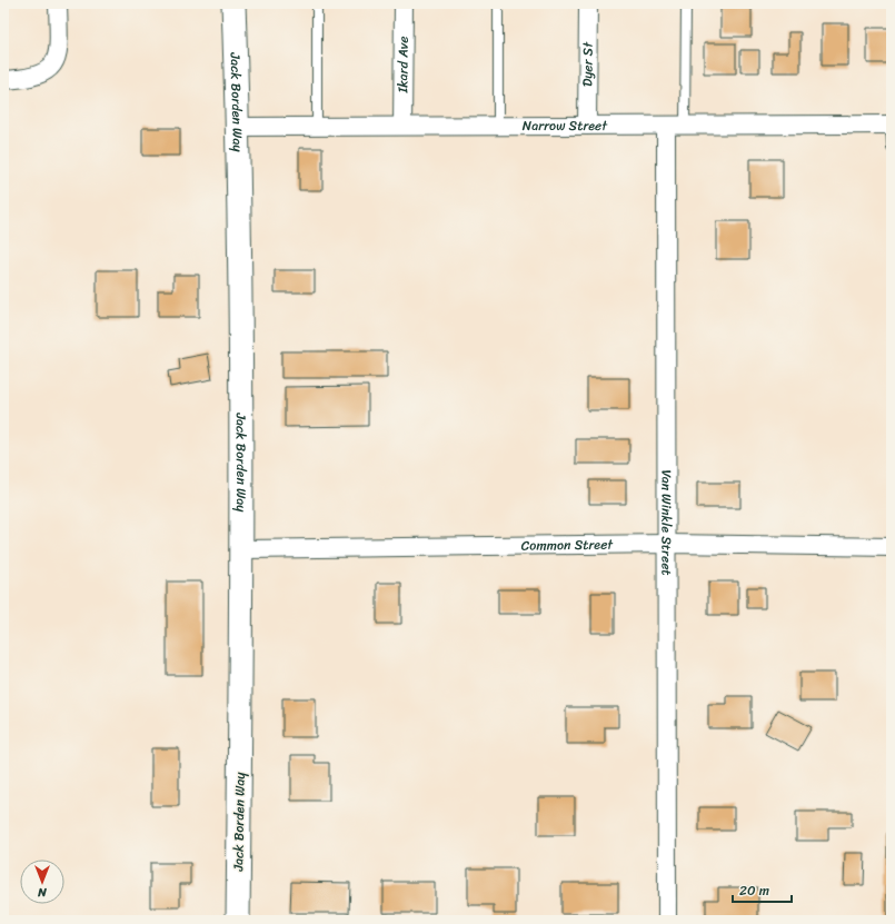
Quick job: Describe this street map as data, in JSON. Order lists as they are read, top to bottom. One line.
{"streets":{"street":["Ikard Ave","Dyer St","Jack Borden Way","Narrow Street","Van Winkle Street","Common Street"]},"crossings":[["Ikard Ave","Narrow Street"],["Dyer St","Narrow Street"],["Jack Borden Way","Narrow Street"],["Jack Borden Way","Common Street"],["Narrow Street","Van Winkle Street"],["Van Winkle Street","Common Street"]],"scale_bar":"20 m","north":"bottom"}
